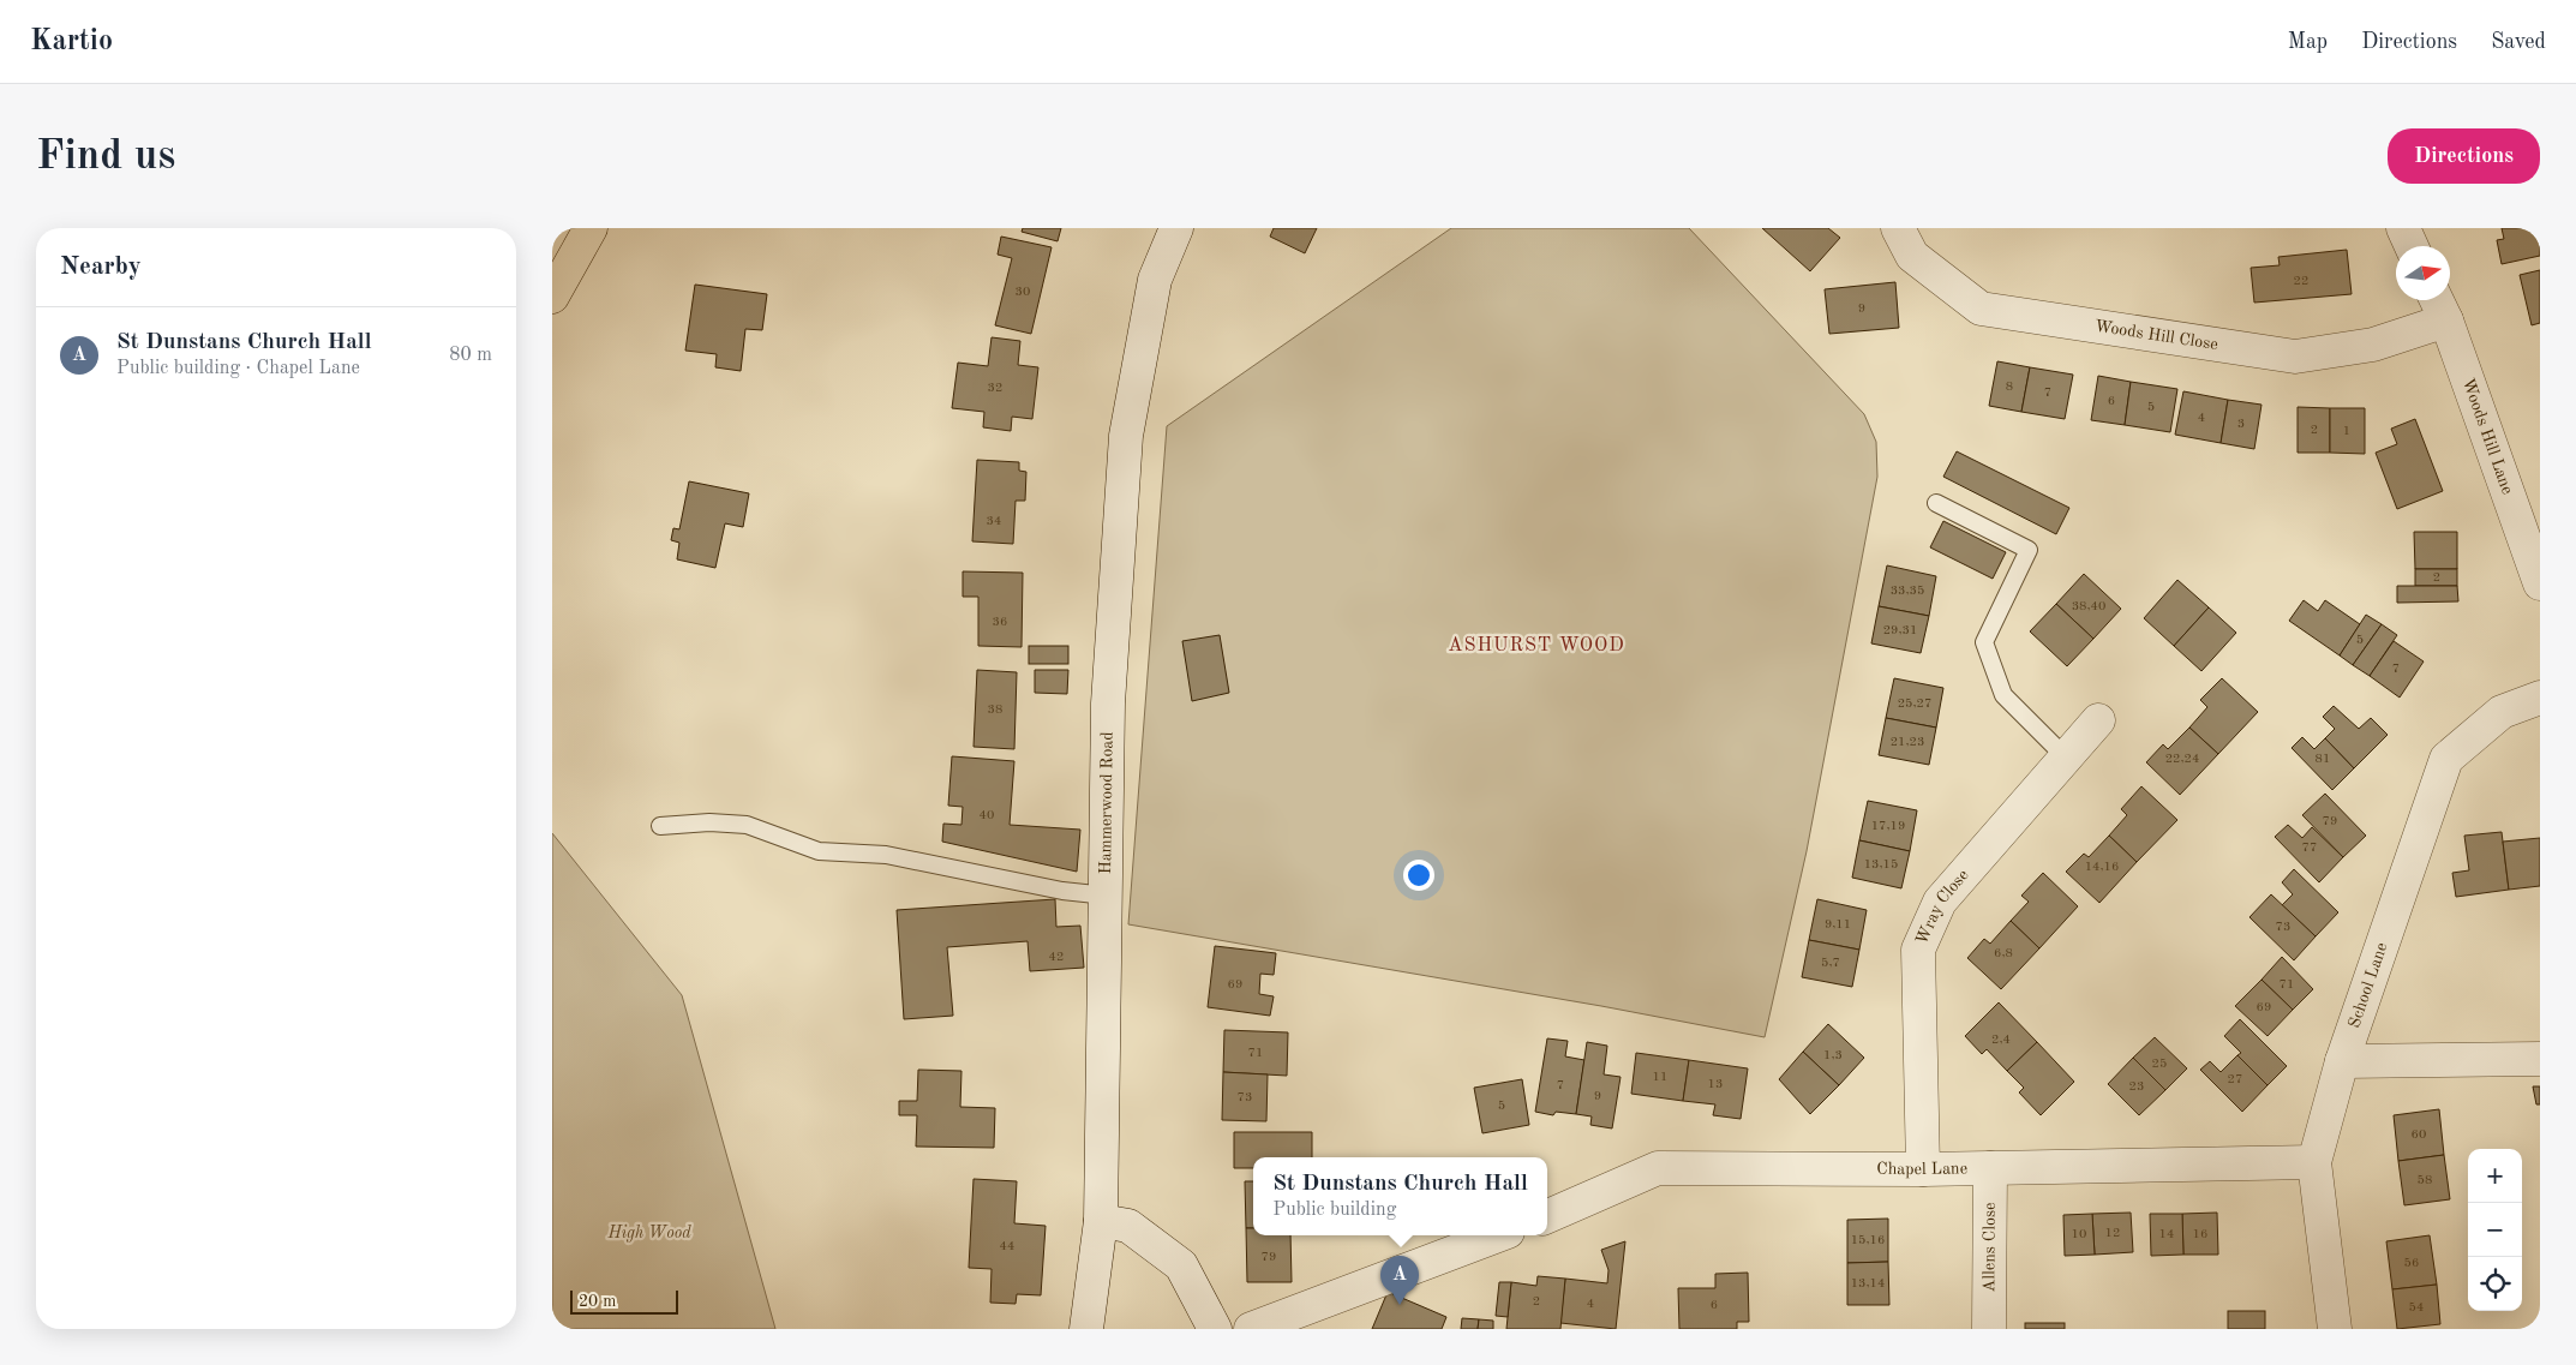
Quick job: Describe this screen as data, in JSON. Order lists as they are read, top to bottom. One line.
{"streets":{"street":["Woods Hill Close","Woods Hill Lane","Hammerwood Road","Wray Close","School Lane","Chapel Lane","Allens Close"]},"crossings":[["Woods Hill Close","Woods Hill Lane"],["Wray Close","Chapel Lane"],["School Lane","Chapel Lane"],["Chapel Lane","Allens Close"]],"districts":["ASHURST WOOD"],"parks":["High Wood"],"house_numbers":["22","30","9","8","32","7","6","5","4","3","2","1","34","2","33,35","38,40","36","29,31","5","7","25,27","38","21,23","22,24","81","40","79","17,19","77","13,15","14,16","9,11","73","6,8","42","5,7","69","71","69","2,4","71","1,3","25","11","27","13","7","23","9","73","5","60","58","12","10","14","16","15,16","44","79","56","13,14","2","4","6","54"],"scale_bar":"20 m","north":"right","page":{"header":"Kartio","nav":["Map","Directions","Saved"],"buttons":"Directions","title":"Find us","heading":"Nearby","list":[{"mark":"A","name":"St Dunstans Church Hall","note":"Public building · Chapel Lane","value":"80 m"}],"map_buttons":["+","−"],"popup":["St Dunstans Church Hall","Public building"],"pins":"A","scale":"20 m"}}
